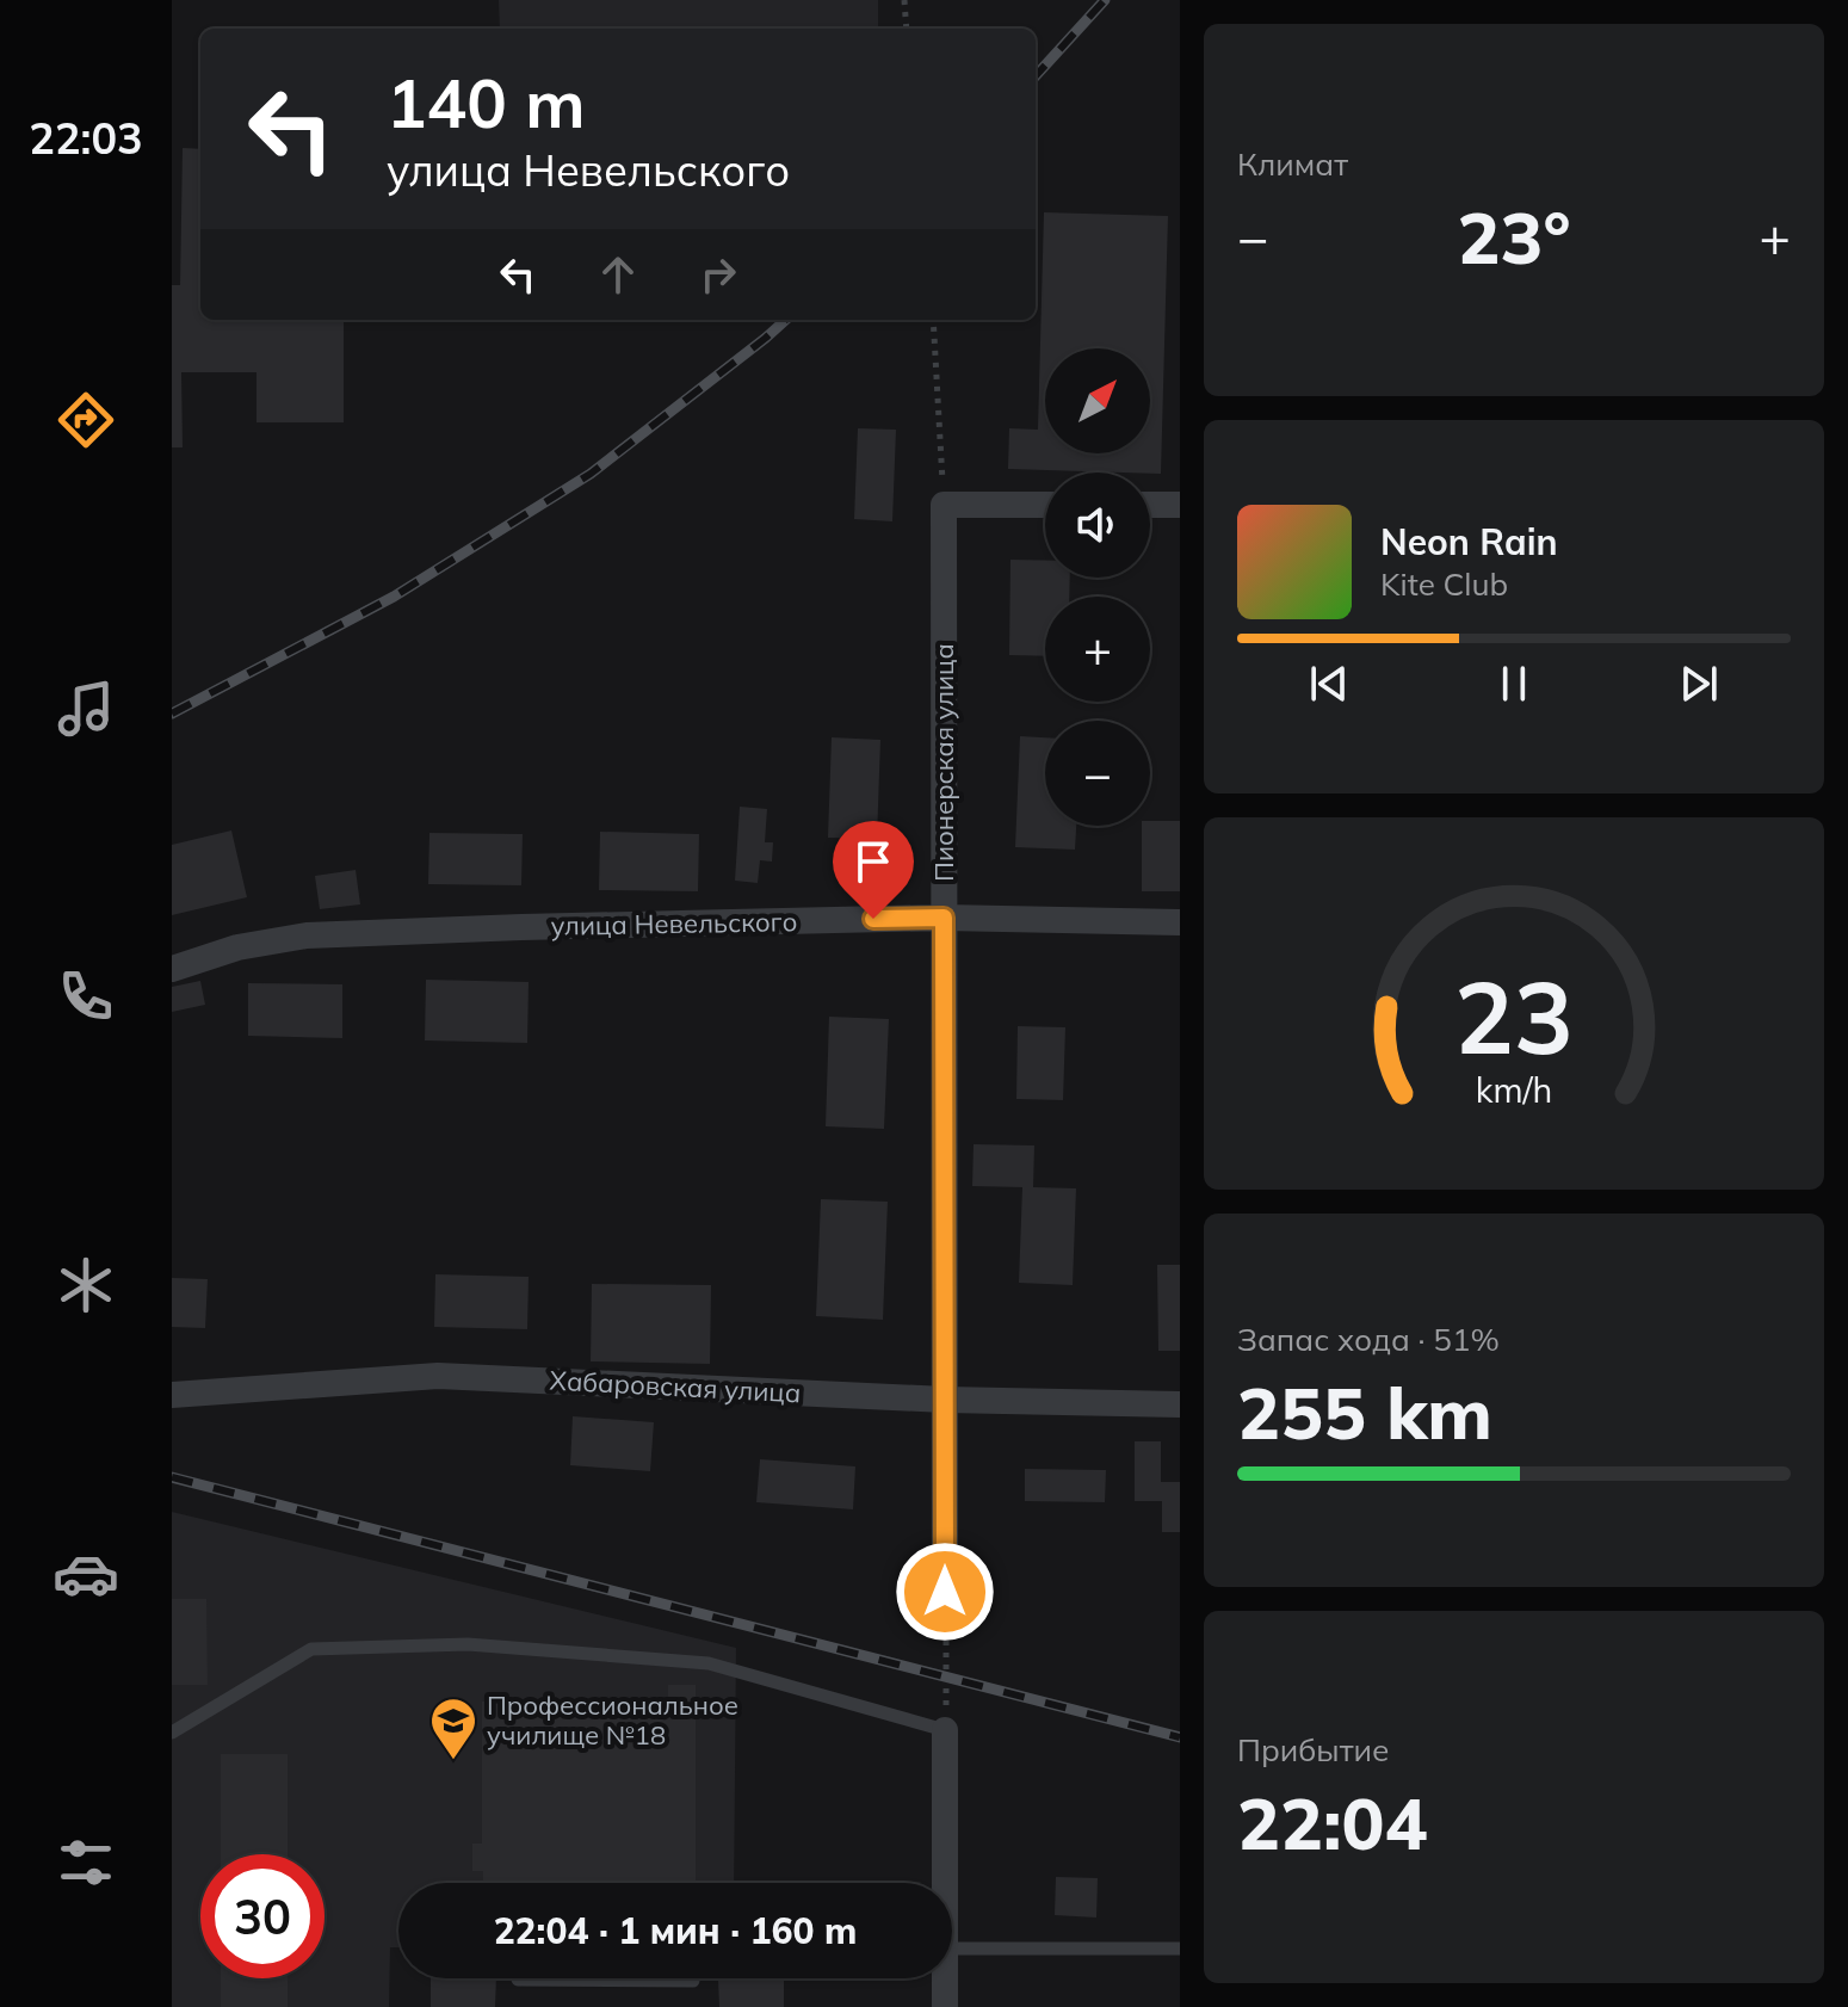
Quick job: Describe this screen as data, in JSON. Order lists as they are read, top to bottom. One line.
{"streets":{"street":["Пионерская улица","улица Невельского","Хабаровская улица"]},"crossings":[["Пионерская улица","улица Невельского"],["Пионерская улица","Хабаровская улица"]],"places":{"school or university":["Профессиональное училище №18"]},"north":"top right","page":{"tabs":"22:03","tile":["Климат",["Запас хода · 51%","255 km"],["Прибытие","22:04"]],"turn":["140 m","улица Невельского"],"heat":["−","23°","+"],"map_buttons":["+","−"],"song":["Neon Rain","Kite Club"],"limit":"30","trip":"22:04 · 1 мин · 160 m","gauge":["23","km/h"]}}
